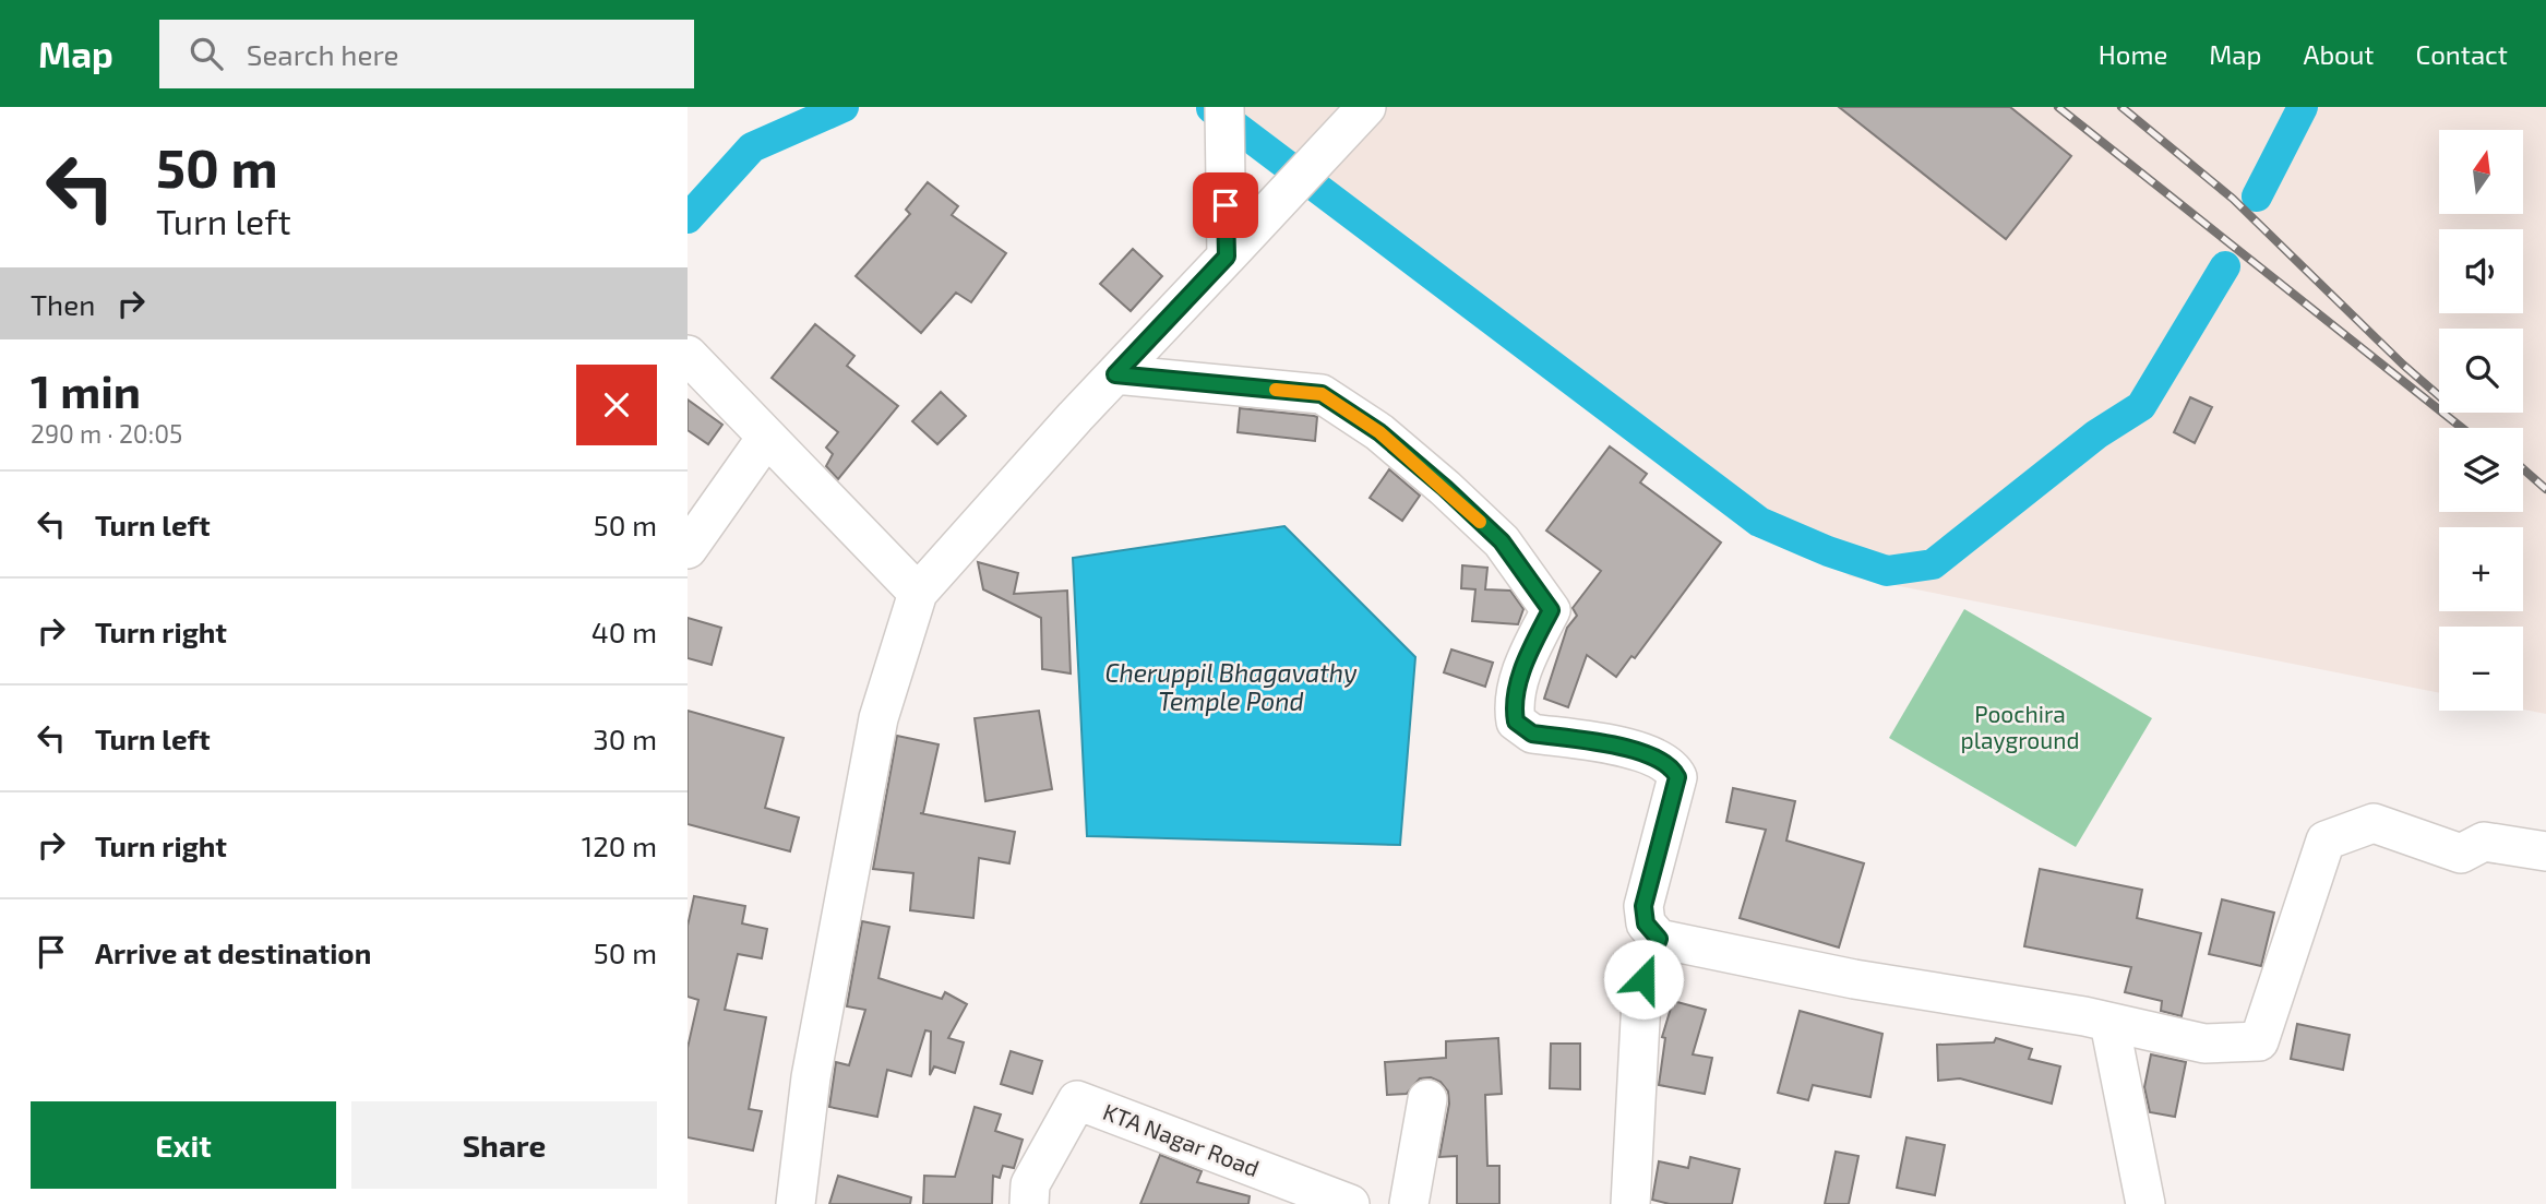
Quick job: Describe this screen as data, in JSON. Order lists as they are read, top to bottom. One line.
{"streets":{"street":["KTA Nagar Road"]},"water":["Cheruppil Bhagavathy Temple Pond"],"parks":["Poochira playground"],"north":"top","page":{"header":"Map","search":"Search here","nav":["Home","Map","About","Contact"],"turn":["50 m","Turn left"],"map_buttons":["+","−"],"then":"Then","heading":["1 min","290 m · 20:05"],"list":[{"name":"Turn left","value":"50 m"},{"name":"Turn right","value":"40 m"},{"name":"Turn left","value":"30 m"},{"name":"Turn right","value":"120 m"},{"name":"Arrive at destination","value":"50 m"}],"buttons":["Exit","Share"]}}
